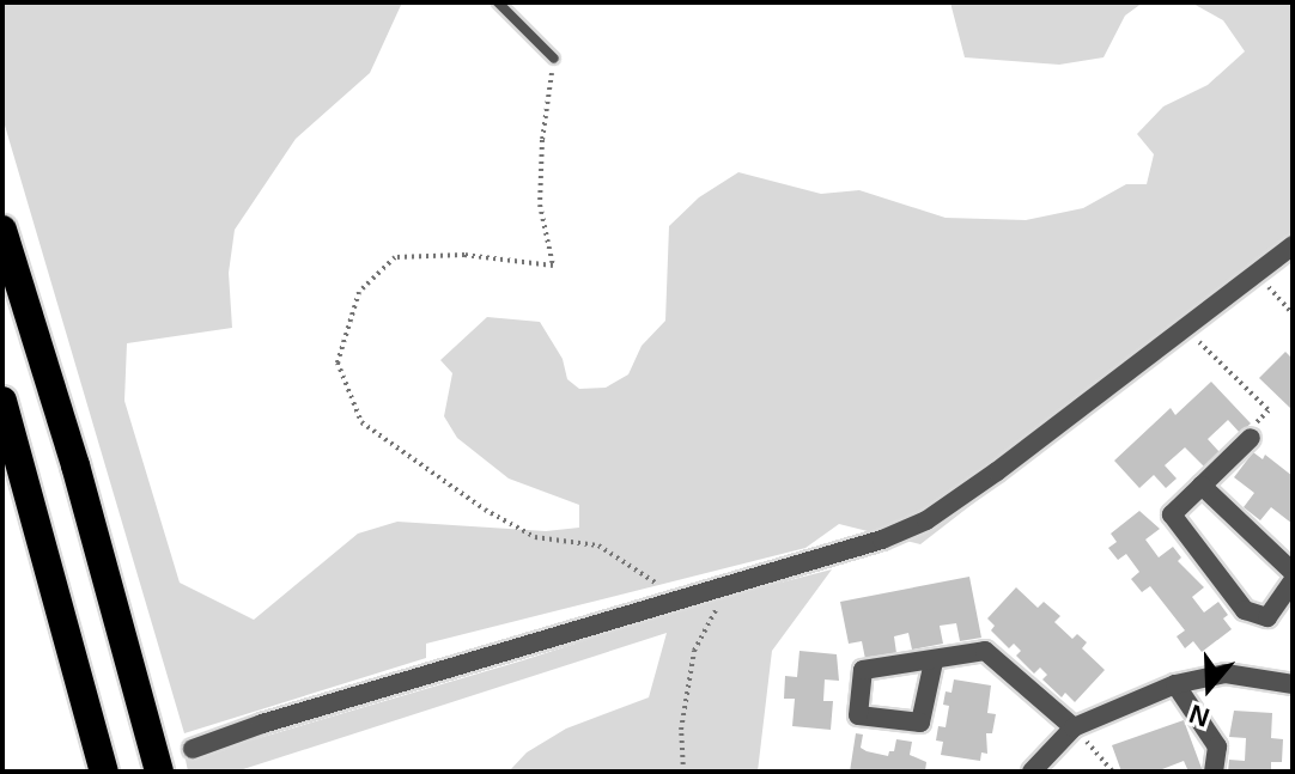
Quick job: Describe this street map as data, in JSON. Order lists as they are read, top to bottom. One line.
{"north":"bottom"}
